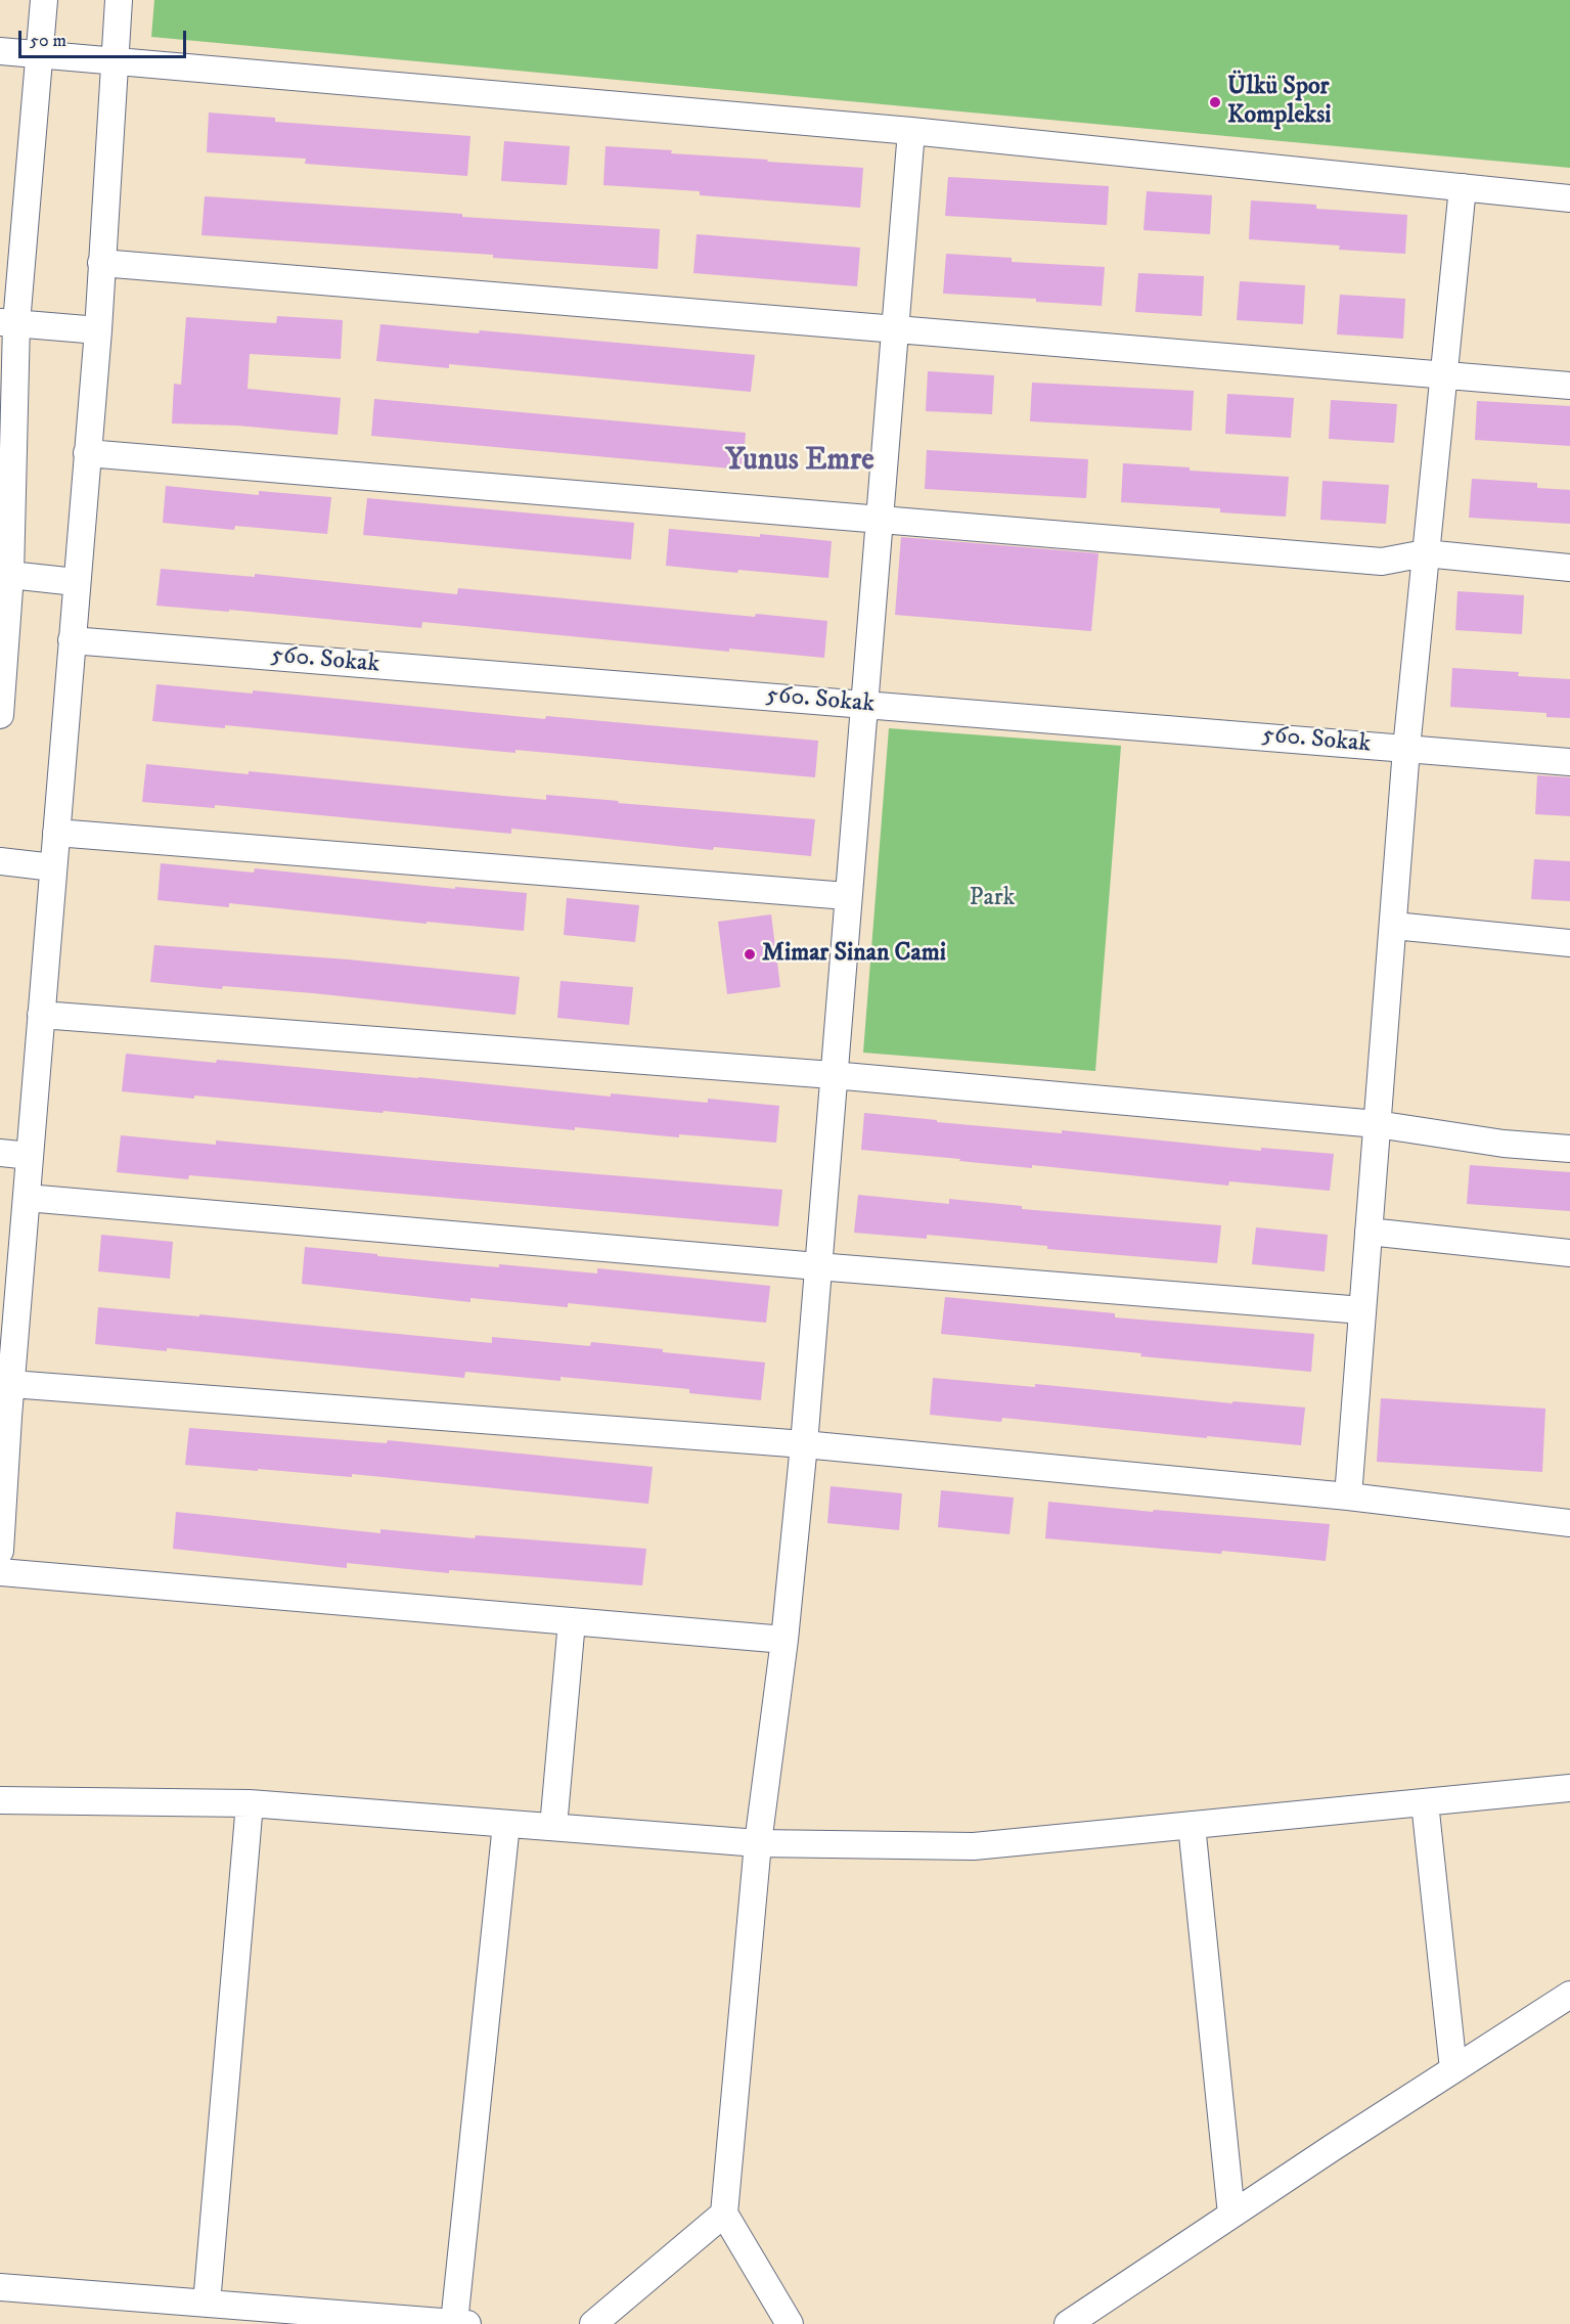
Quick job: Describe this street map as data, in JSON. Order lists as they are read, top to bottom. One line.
{"streets":{"street":["560. Sokak"]},"districts":["Yunus Emre"],"parks":["Park"],"places":["Ülkü Spor Kompleksi","Mimar Sinan Cami"],"scale_bar":"50 m"}
